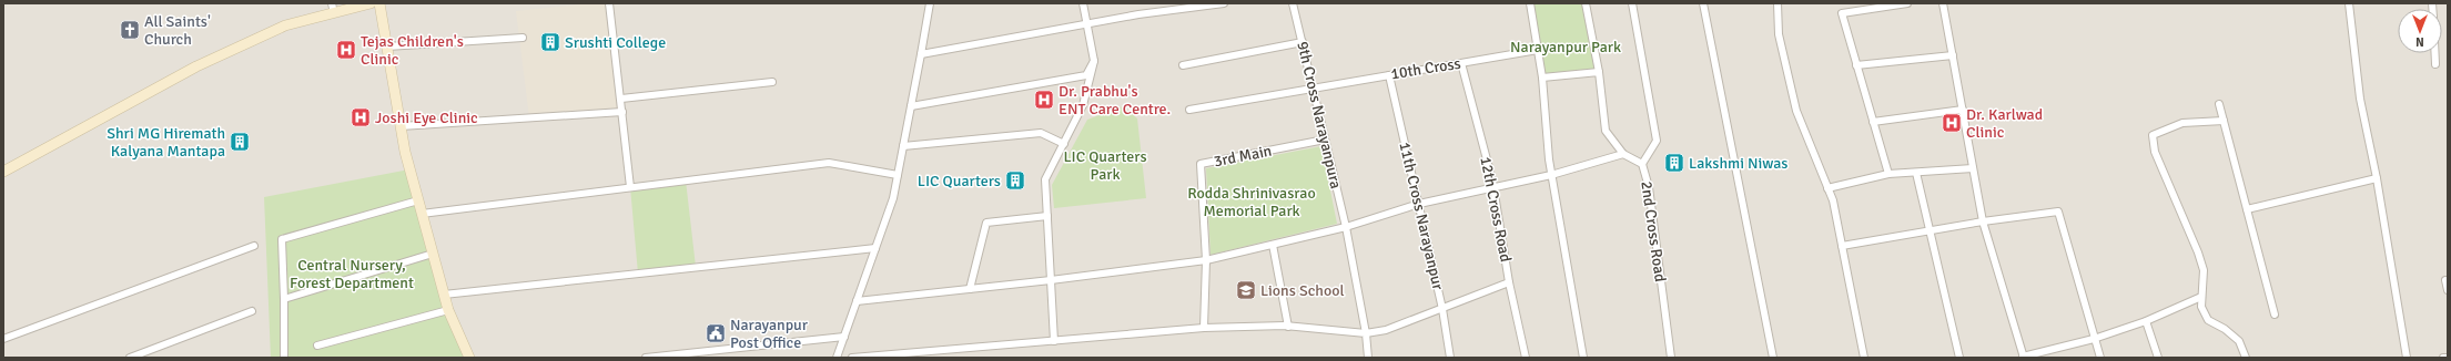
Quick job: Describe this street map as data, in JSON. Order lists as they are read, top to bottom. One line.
{"streets":{"street":["10th Cross","9th Cross Narayanpura","3rd Main","12th Cross Road","11th Cross Narayanpur","2nd Cross Road"]},"crossings":[["10th Cross","9th Cross Narayanpura"],["10th Cross","12th Cross Road"],["10th Cross","11th Cross Narayanpur"],["9th Cross Narayanpura","3rd Main"]],"parks":["Narayanpur Park","LIC Quarters Park","Rodda Shrinivasrao Memorial Park","Central Nursery, Forest Department"],"places":{"church":["All Saints' Church"],"building":["Srushti College","Shri MG Hiremath Kalyana Mantapa","Lakshmi Niwas","LIC Quarters"],"hospital":["Tejas Children's Clinic","Dr. Prabhu's ENT Care Centre.","Joshi Eye Clinic","Dr. Karlwad Clinic"],"school or university":["Lions School"],"public building":["Narayanpur Post Office"]},"north":"bottom"}
